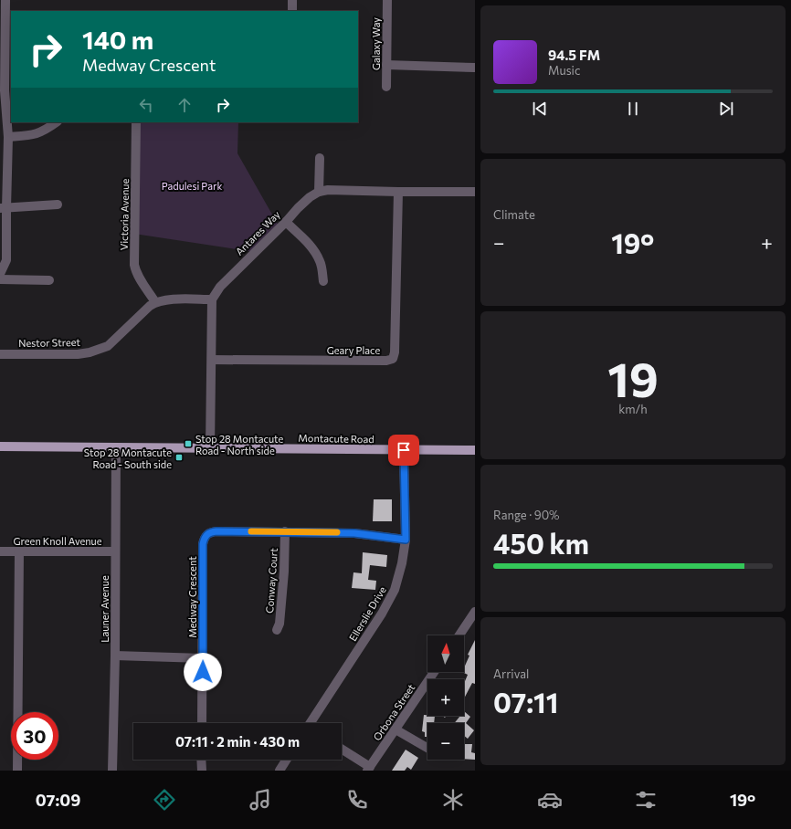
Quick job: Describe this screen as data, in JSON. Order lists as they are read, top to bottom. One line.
{"streets":{"main road":["Montacute Road"],"street":["Galaxy Way","Victoria Avenue","Antares Way","Nestor Street","Geary Place","Green Knoll Avenue","Conway Court","Medway Crescent","Launer Avenue","Ellerslie Drive","Orbona Street"]},"crossings":[["Victoria Avenue","Nestor Street"],["Antares Way","Geary Place"],["Montacute Road","Launer Avenue"],["Montacute Road","Ellerslie Drive"],["Green Knoll Avenue","Launer Avenue"],["Conway Court","Medway Crescent"],["Medway Crescent","Ellerslie Drive"]],"parks":["Padulesi Park"],"places":{"transit":["Stop 28 Montacute Road - North side","Stop 28 Montacute Road - South side"]},"north":"top","page":{"turn":["140 m","Medway Crescent"],"song":["94.5 FM","Music"],"tile":["Climate",["19","km/h"],["Range · 90%","450 km"],["Arrival","07:11"]],"heat":["−","19°","+"],"map_buttons":["+","−"],"limit":"30","trip":"07:11 · 2 min · 430 m","tabs":["07:09","19°"]}}
